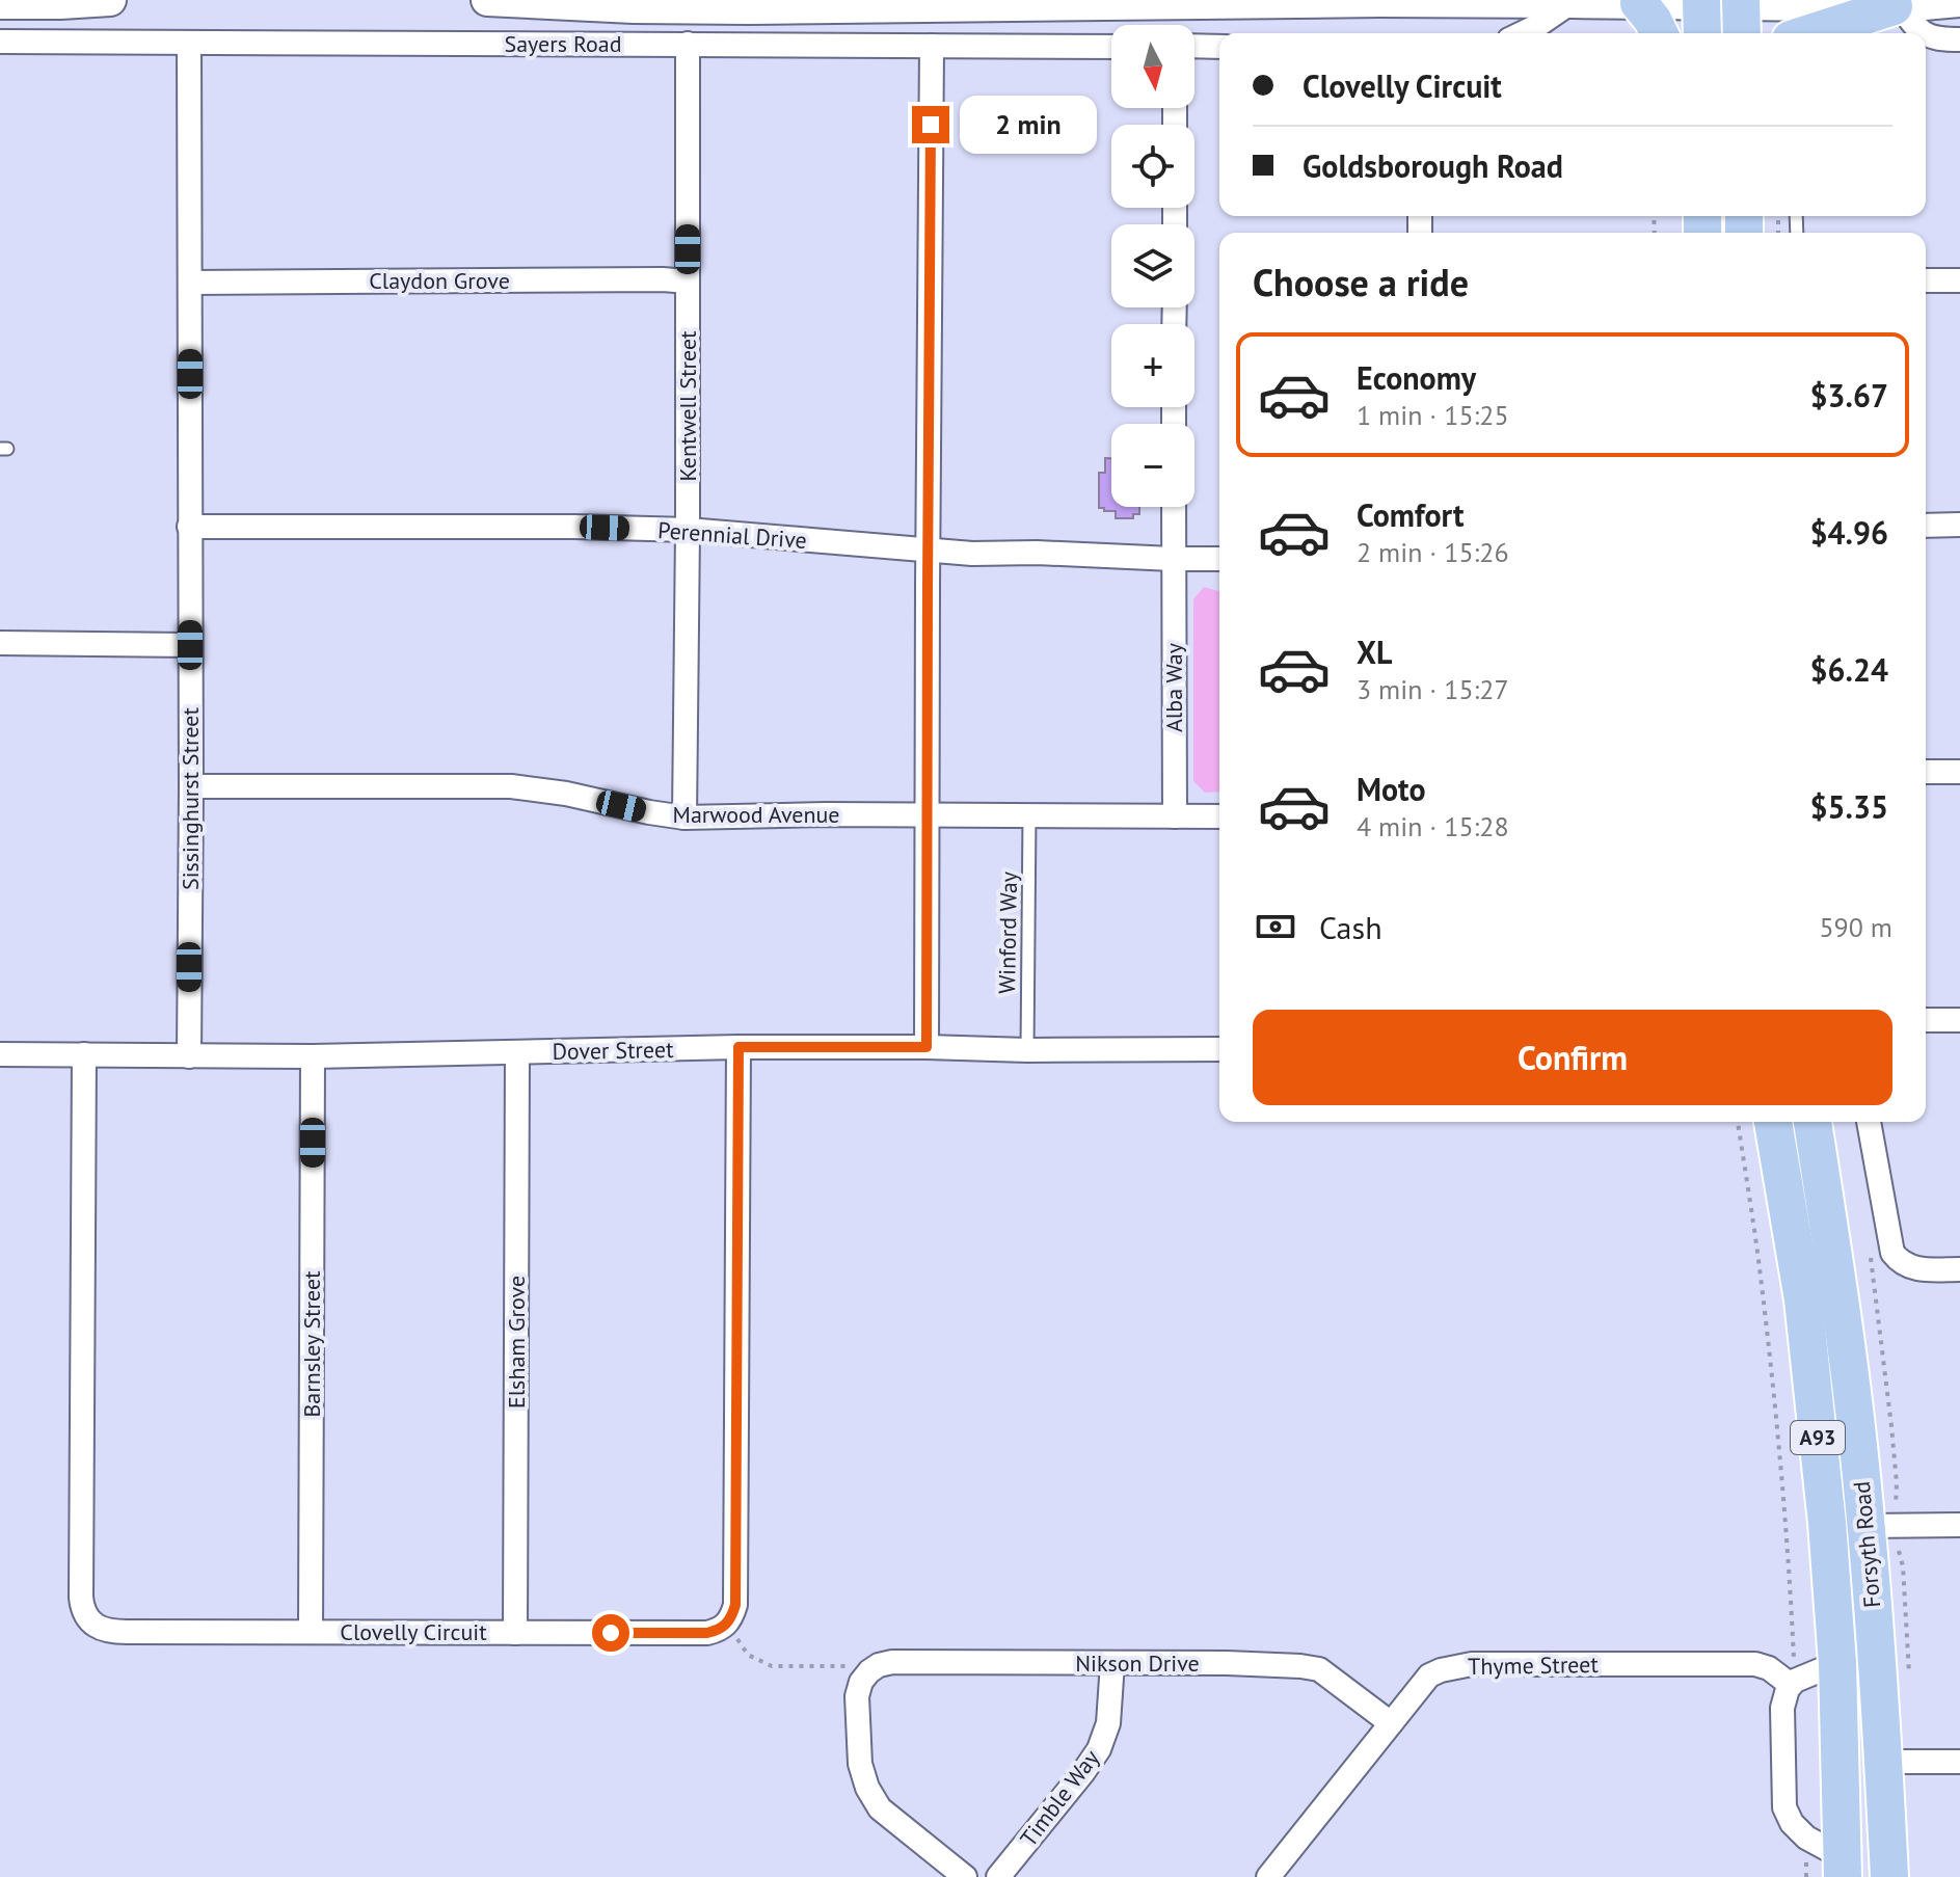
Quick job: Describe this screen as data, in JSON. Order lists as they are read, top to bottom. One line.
{"streets":{"highway":["A93","Forsyth Road"],"main road":["Sayers Road"],"street":["Claydon Grove","Kentwell Street","Perennial Drive","Alba Way","Sissinghurst Street","Marwood Avenue","Dover Street","Elsham Grove","Barnsley Street","Clovelly Circuit","Nikson Drive","Thyme Street","Timble Way"],"lane":["Winford Way"]},"crossings":[["Sayers Road","Kentwell Street"],["Sayers Road","Sissinghurst Street"],["Claydon Grove","Kentwell Street"],["Claydon Grove","Sissinghurst Street"],["Kentwell Street","Perennial Drive"],["Kentwell Street","Marwood Avenue"],["Perennial Drive","Alba Way"],["Perennial Drive","Sissinghurst Street"],["Alba Way","Marwood Avenue"],["Sissinghurst Street","Marwood Avenue"],["Sissinghurst Street","Dover Street"],["Marwood Avenue","Winford Way"],["Winford Way","Dover Street"],["Dover Street","Elsham Grove"],["Dover Street","Barnsley Street"],["Dover Street","Clovelly Circuit"],["Elsham Grove","Clovelly Circuit"],["Barnsley Street","Clovelly Circuit"],["Nikson Drive","Thyme Street"],["Nikson Drive","Timble Way"]],"north":"bottom","page":{"map_buttons":["+","−"],"banner":["Clovelly Circuit","Goldsborough Road"],"bubble":"2 min","heading":"Choose a ride","list":[{"name":"Economy","note":"1 min · 15:25","value":"$3.67"},{"name":"Comfort","note":"2 min · 15:26","value":"$4.96"},{"name":"XL","note":"3 min · 15:27","value":"$6.24"},{"name":"Moto","note":"4 min · 15:28","value":"$5.35"}],"pay":["Cash","590 m"],"buttons":"Confirm"}}
